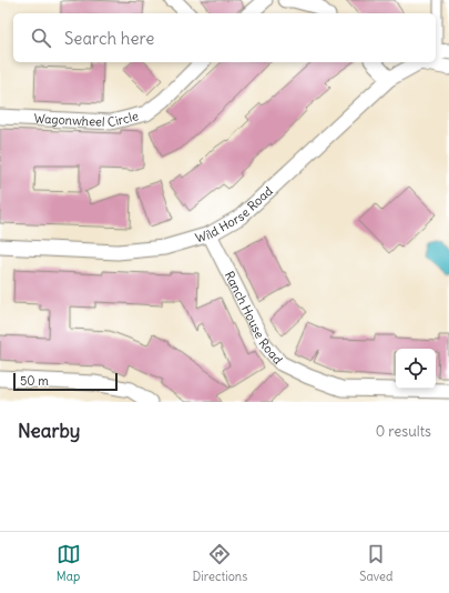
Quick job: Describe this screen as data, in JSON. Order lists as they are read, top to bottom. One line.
{"streets":{"street":["Wagonwheel Circle","Wild Horse Road","Ranch House Road"]},"crossings":[["Wild Horse Road","Ranch House Road"]],"scale_bar":"50 m","page":{"search":"Search here","scale":"50 m","heading":["Nearby","0 results"],"nav":["Map","Directions","Saved"]}}
